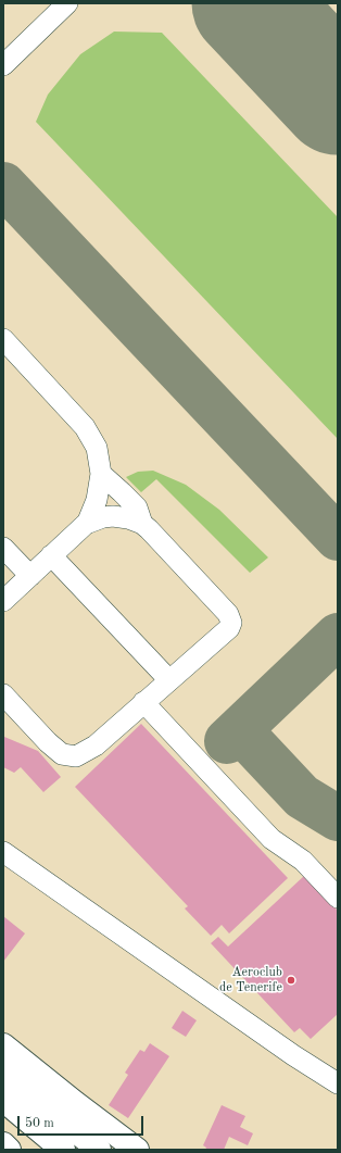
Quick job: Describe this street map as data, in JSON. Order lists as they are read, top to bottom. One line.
{"places":["Aeroclub de Tenerife"],"scale_bar":"50 m"}
